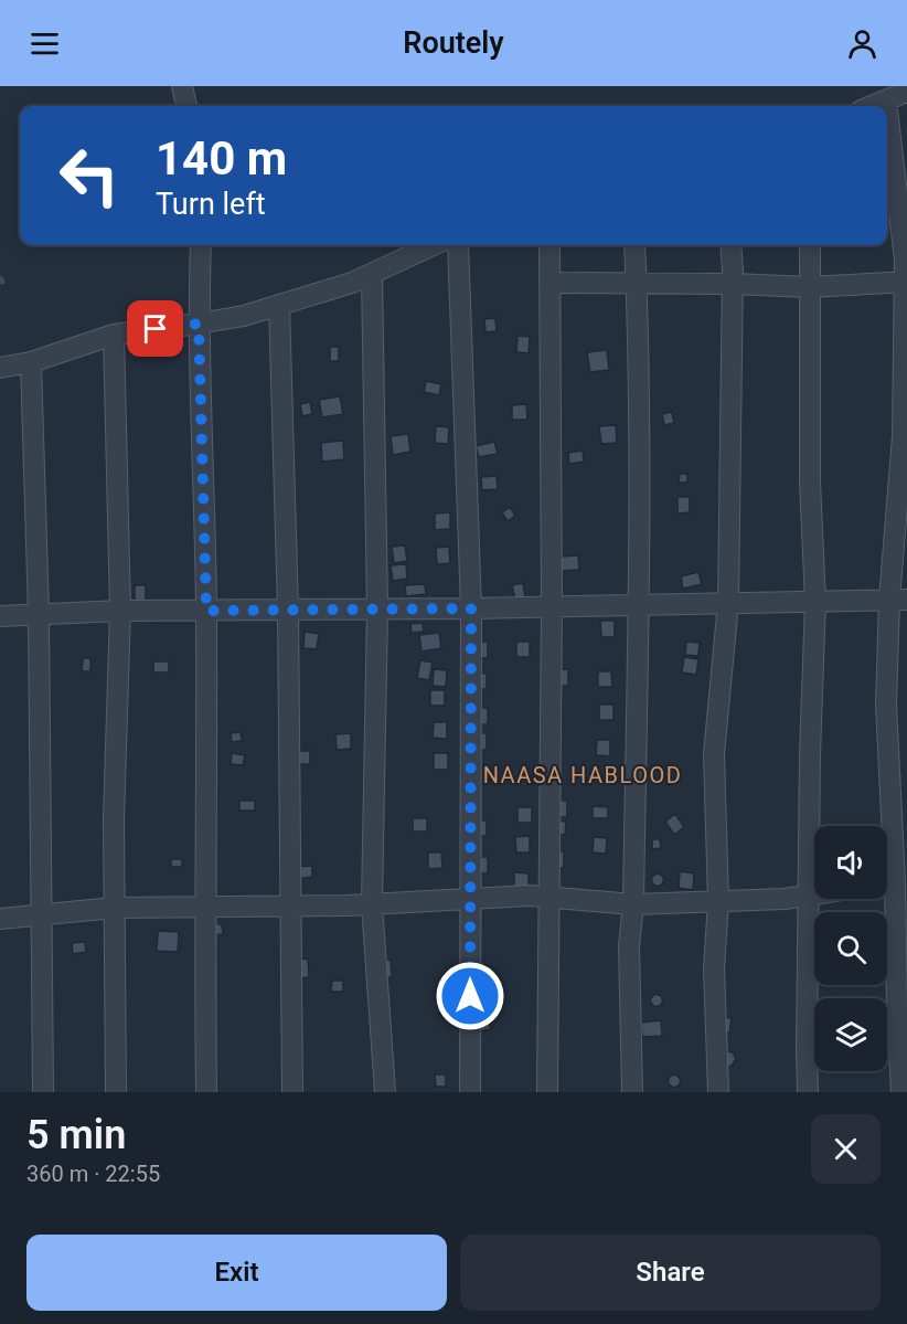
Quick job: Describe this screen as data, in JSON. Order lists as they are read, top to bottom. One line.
{"districts":["NAASA HABLOOD"],"page":{"header":"Routely","turn":["140 m","Turn left"],"heading":["5 min","360 m · 22:55"],"buttons":["Exit","Share"]}}
